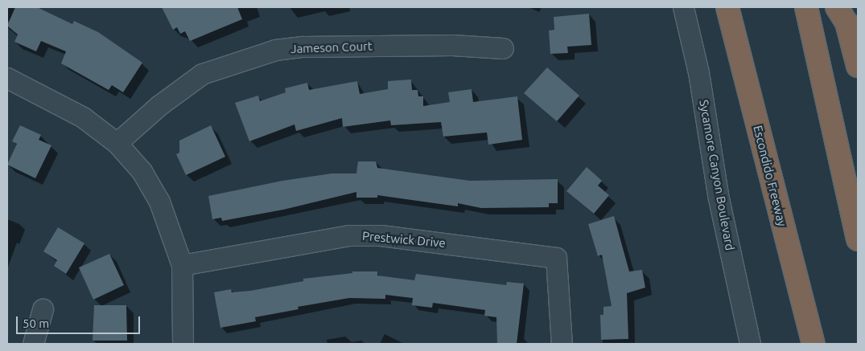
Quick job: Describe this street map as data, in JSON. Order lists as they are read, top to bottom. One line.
{"streets":{"highway":["Escondido Freeway"],"street":["Jameson Court","Sycamore Canyon Boulevard","Prestwick Drive"]},"scale_bar":"50 m"}
